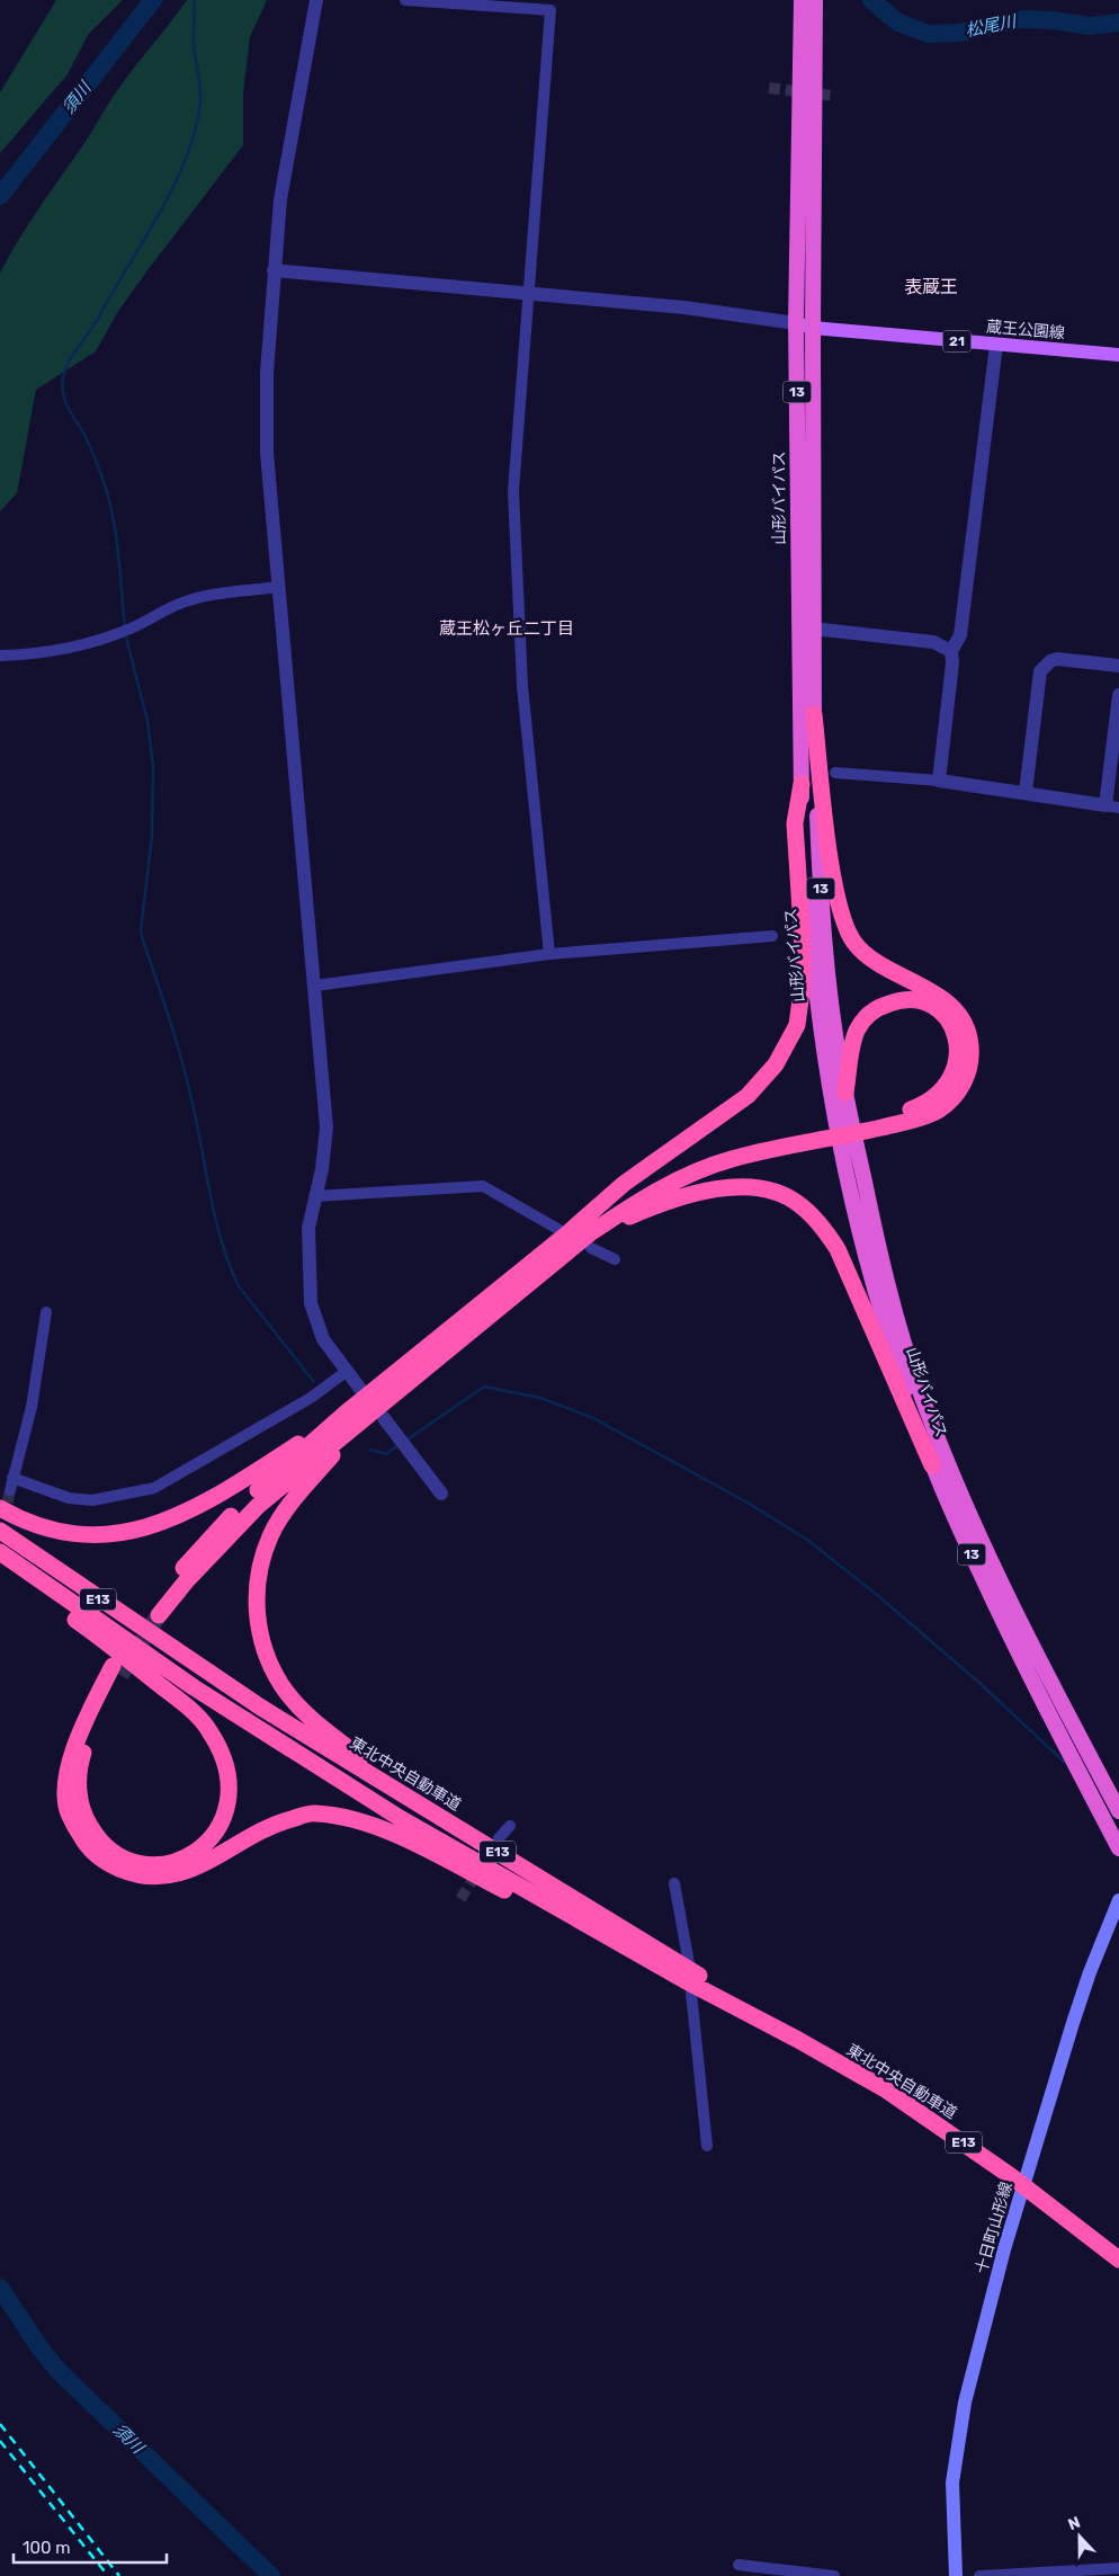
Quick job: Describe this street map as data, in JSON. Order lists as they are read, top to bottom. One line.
{"streets":{"highway":["13","山形バイパス","E13","東北中央自動車道"],"main road":["蔵王公園線","21","十日町山形線"]},"crossings":[["蔵王公園線","山形バイパス"]],"districts":["表蔵王","蔵王松ヶ丘二丁目"],"water":["松尾川","須川"],"scale_bar":"100 m","north":"top"}
